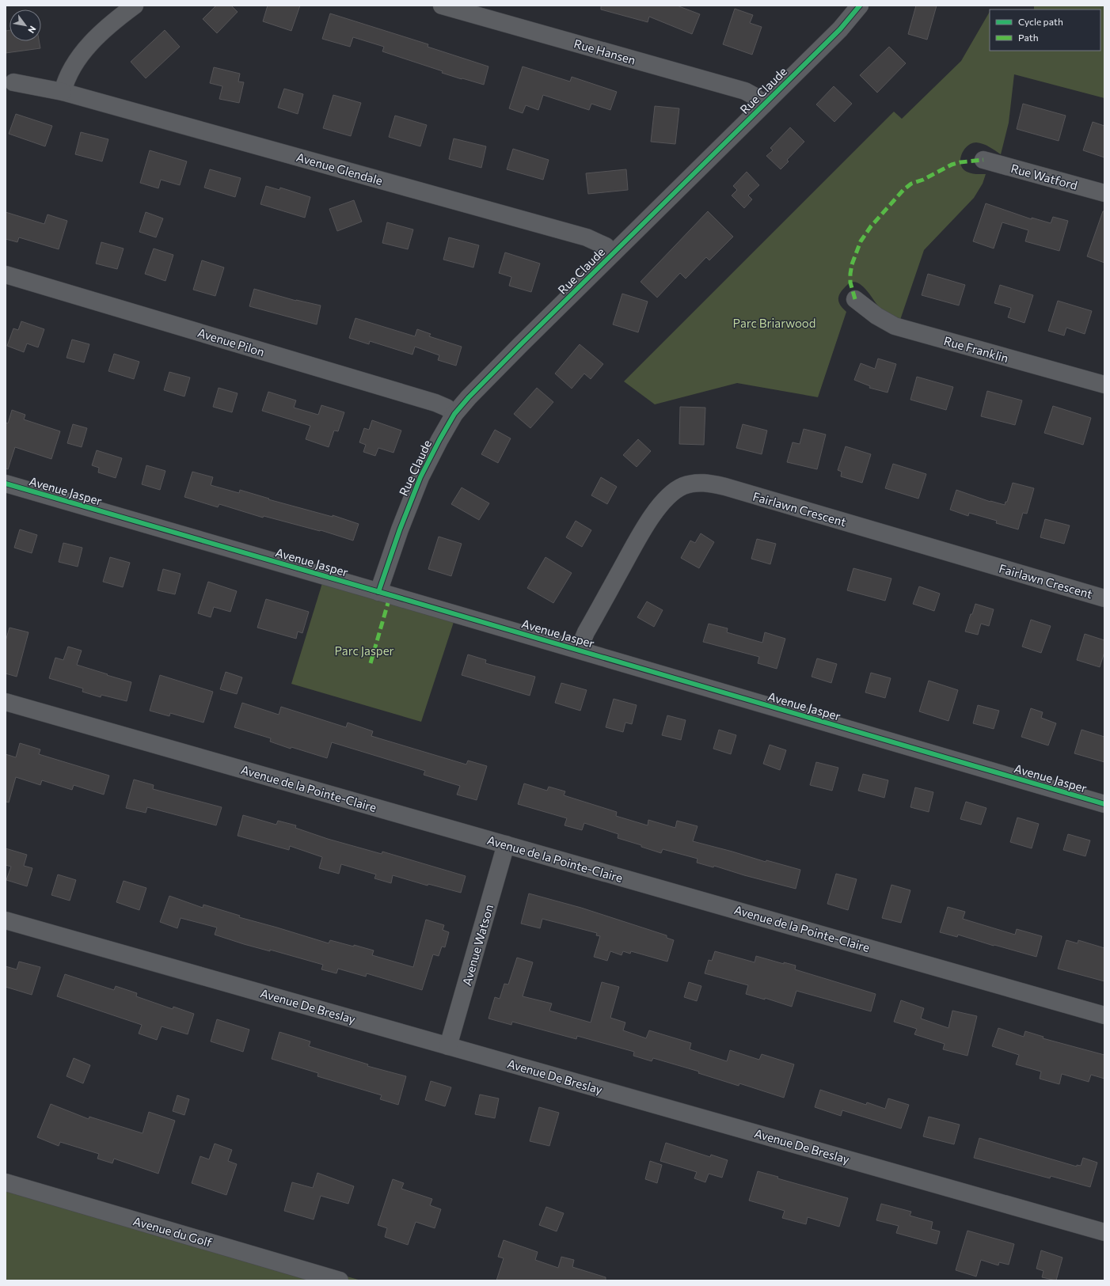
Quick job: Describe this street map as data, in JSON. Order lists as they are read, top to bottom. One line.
{"streets":{"street":["Rue Hansen","Rue Claude","Avenue Glendale","Rue Watford","Avenue Pilon","Rue Franklin","Avenue Jasper","Fairlawn Crescent","Avenue de la Pointe-Claire","Avenue Watson","Avenue De Breslay","Avenue du Golf"]},"crossings":[["Rue Hansen","Rue Claude"],["Rue Claude","Avenue Glendale"],["Rue Claude","Avenue Pilon"],["Rue Claude","Avenue Jasper"],["Avenue Jasper","Fairlawn Crescent"],["Avenue de la Pointe-Claire","Avenue Watson"],["Avenue Watson","Avenue De Breslay"]],"parks":["Parc Briarwood","Parc Jasper"],"legend":["Cycle path","Path"],"north":"bottom right"}
